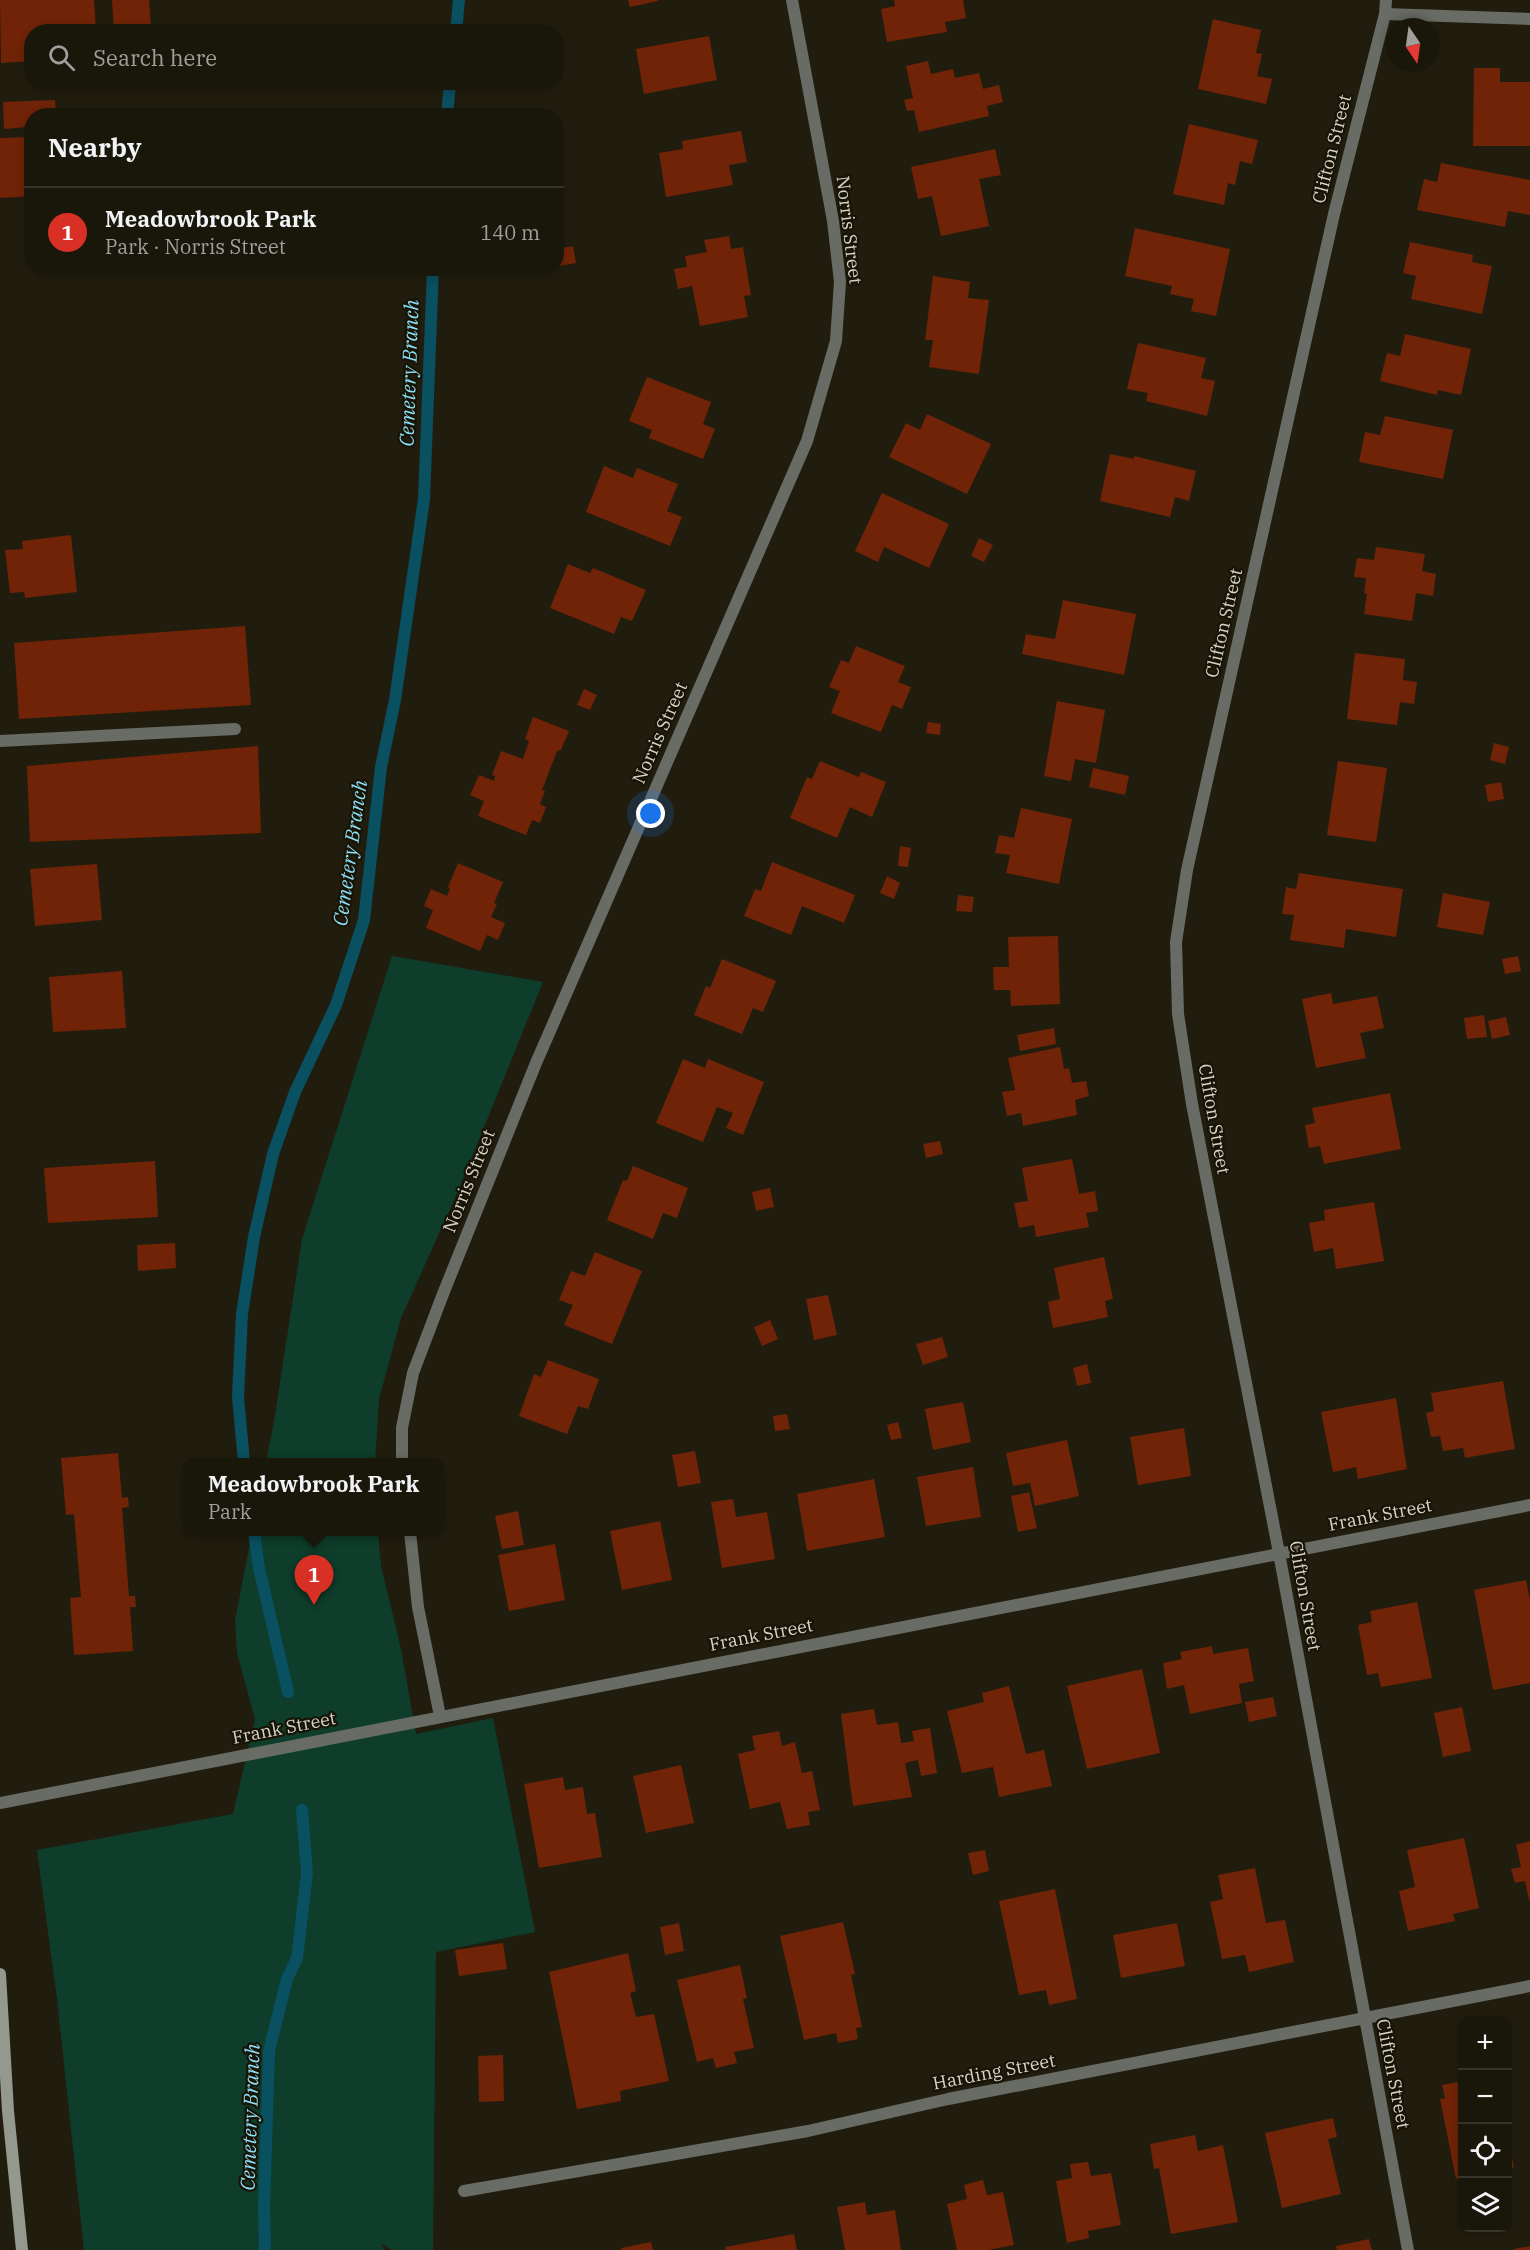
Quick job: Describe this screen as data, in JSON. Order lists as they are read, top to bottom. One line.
{"streets":{"street":["Clifton Street","Norris Street","Frank Street","Harding Street"]},"crossings":[["Clifton Street","Frank Street"],["Clifton Street","Harding Street"]],"water":["Cemetery Branch"],"north":"bottom","page":{"search":"Search here","heading":"Nearby","list":[{"mark":"1","name":"Meadowbrook Park","note":"Park · Norris Street","value":"140 m"}],"popup":["Meadowbrook Park","Park"],"pins":"1","map_buttons":["+","−"]}}
